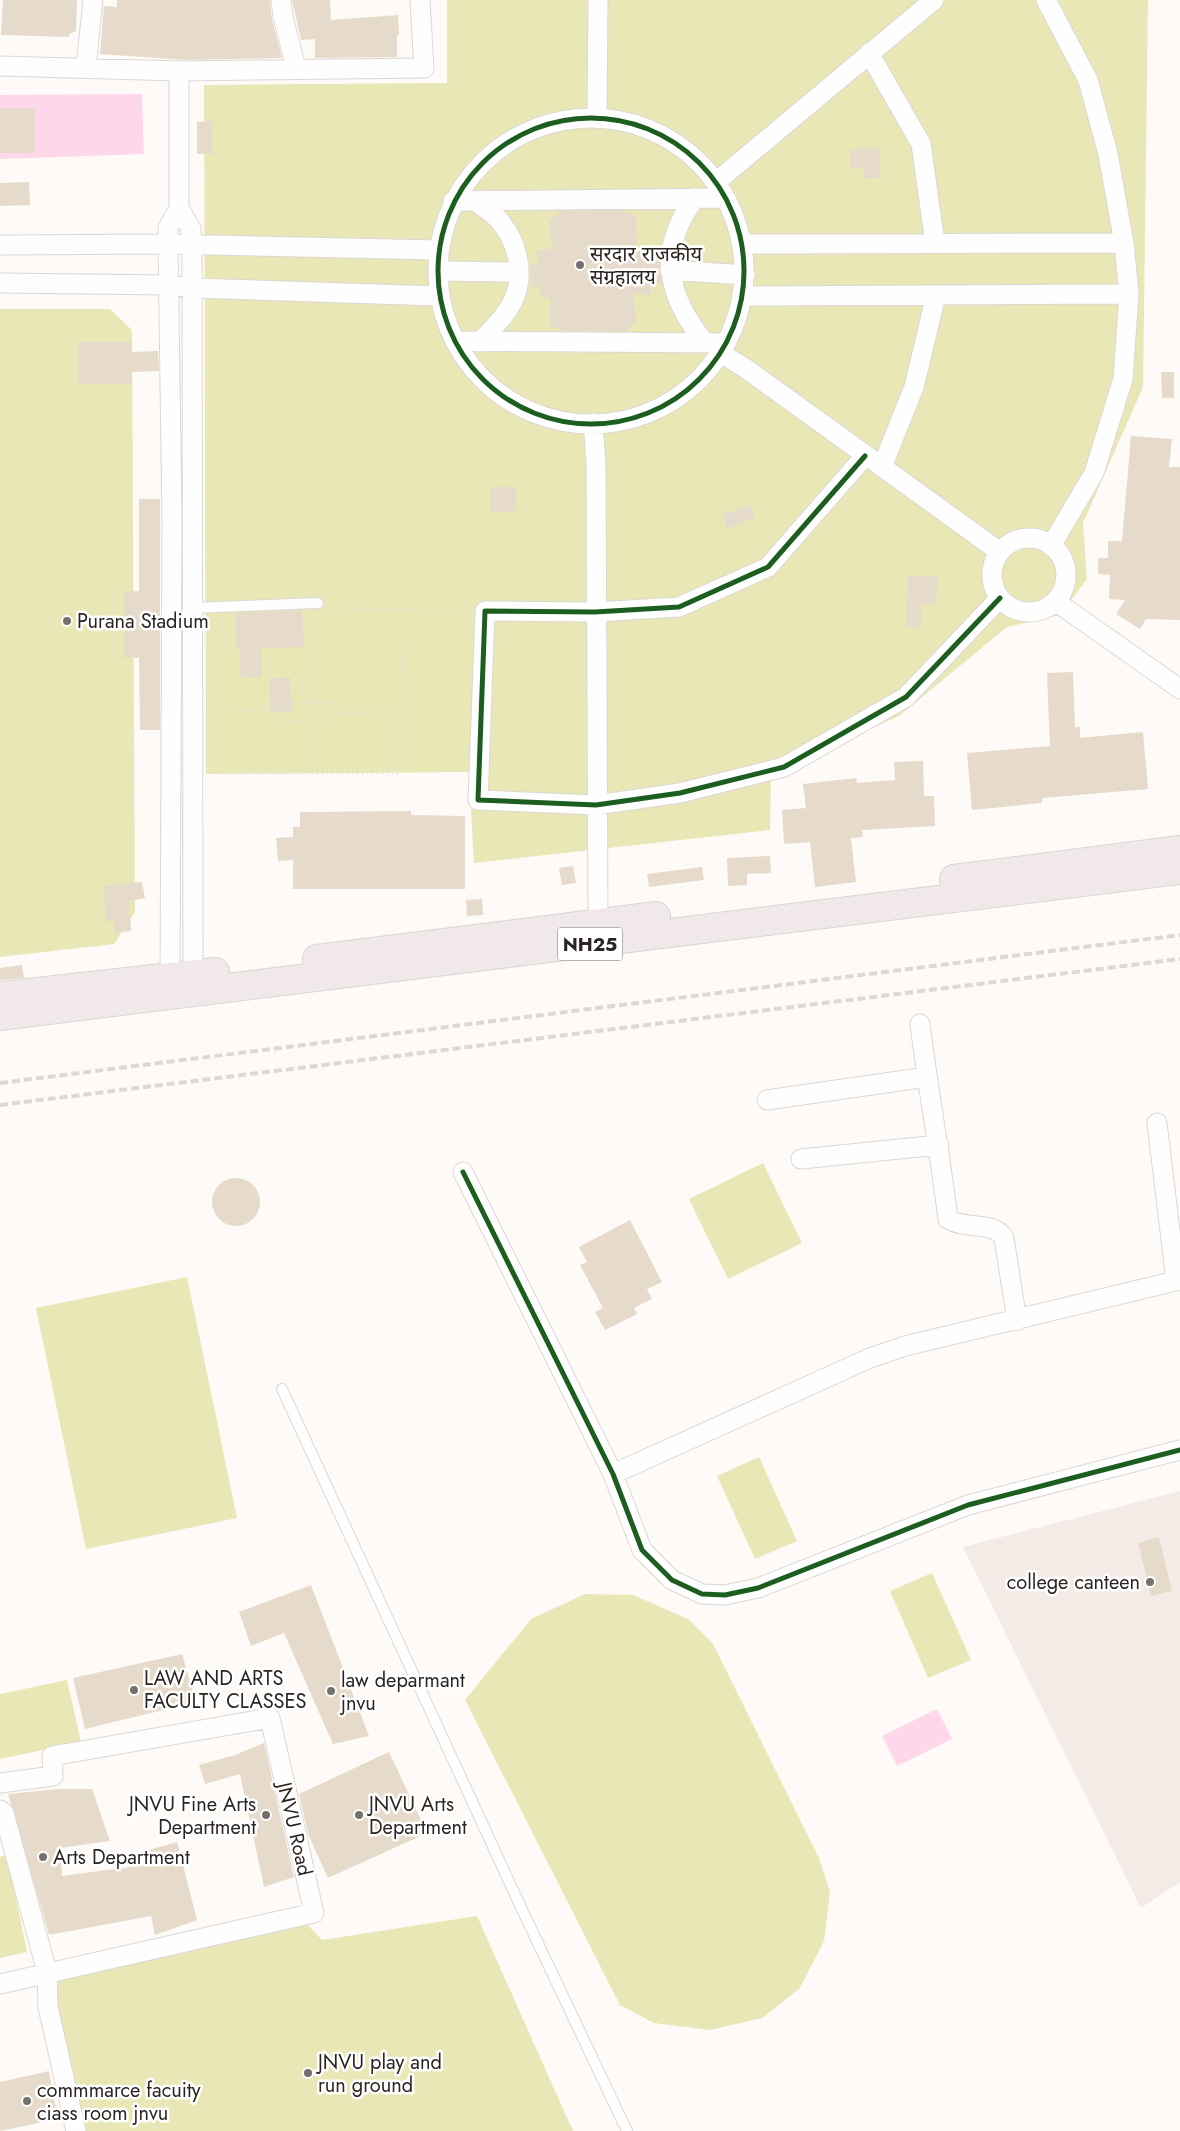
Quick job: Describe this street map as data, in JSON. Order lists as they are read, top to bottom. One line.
{"streets":{"main road":["NH25"],"street":["JNVU Road"]},"places":["सरदार राजकीय संग्रहालय","Purana Stadium","college canteen","LAW AND ARTS FACULTY CLASSES","law deparmant jnvu","JNVU Fine Arts Department","JNVU Arts Department","Arts Department","JNVU play and run ground","commmarce facuity ciass room jnvu"]}
